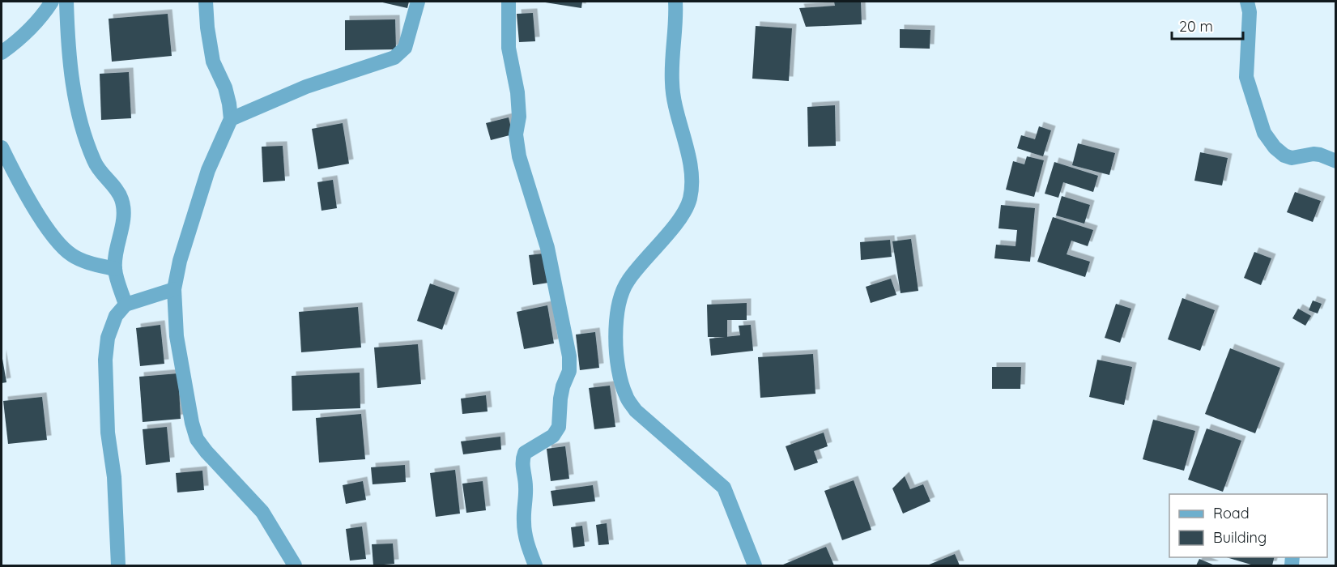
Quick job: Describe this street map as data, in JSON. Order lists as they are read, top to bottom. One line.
{"legend":["Road","Building"],"scale_bar":"20 m"}
